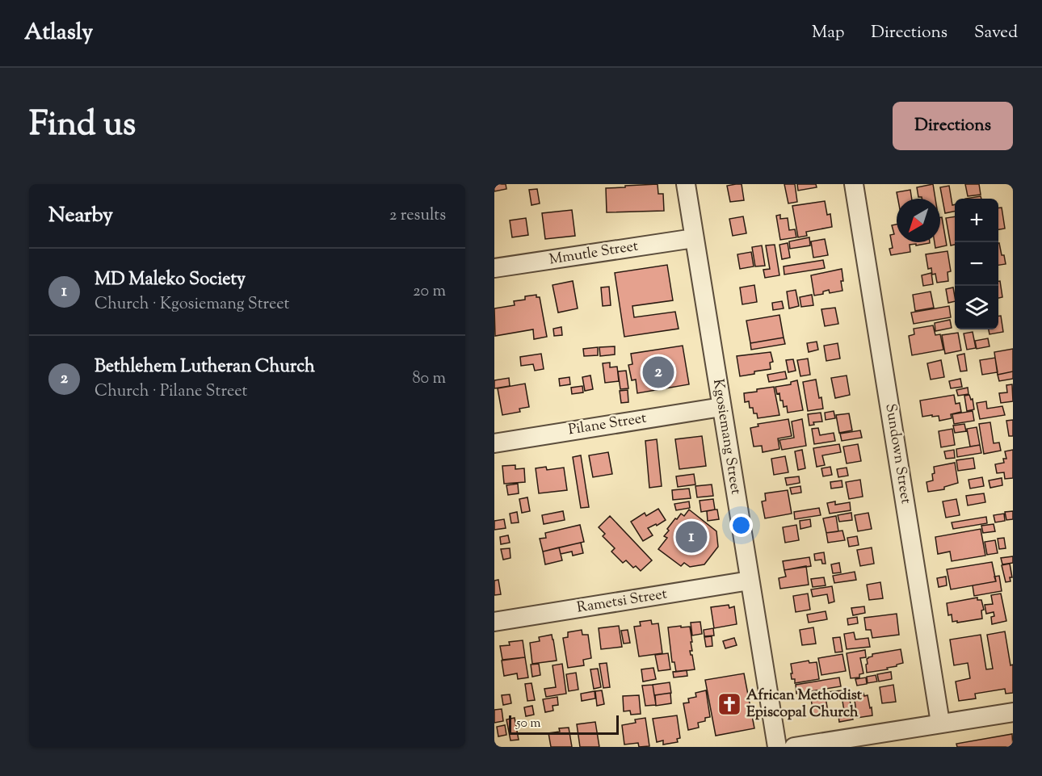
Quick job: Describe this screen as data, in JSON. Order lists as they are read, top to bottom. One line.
{"streets":{"street":["Mmutle Street","Pilane Street","Kgosiemang Street","Sundown Street","Rametsi Street"]},"crossings":[["Mmutle Street","Kgosiemang Street"],["Pilane Street","Kgosiemang Street"],["Kgosiemang Street","Rametsi Street"]],"places":{"church":["African Methodist Episcopal Church"]},"scale_bar":"50 m","north":"bottom left","page":{"header":"Atlasly","nav":["Map","Directions","Saved"],"title":"Find us","buttons":"Directions","heading":["Nearby","2 results"],"map_buttons":["+","−"],"list":[{"mark":"1","name":"MD Maleko Society","note":"Church · Kgosiemang Street","value":"20 m"},{"mark":"2","name":"Bethlehem Lutheran Church","note":"Church · Pilane Street","value":"80 m"}],"pins":["2","1"],"scale":"50 m"}}
